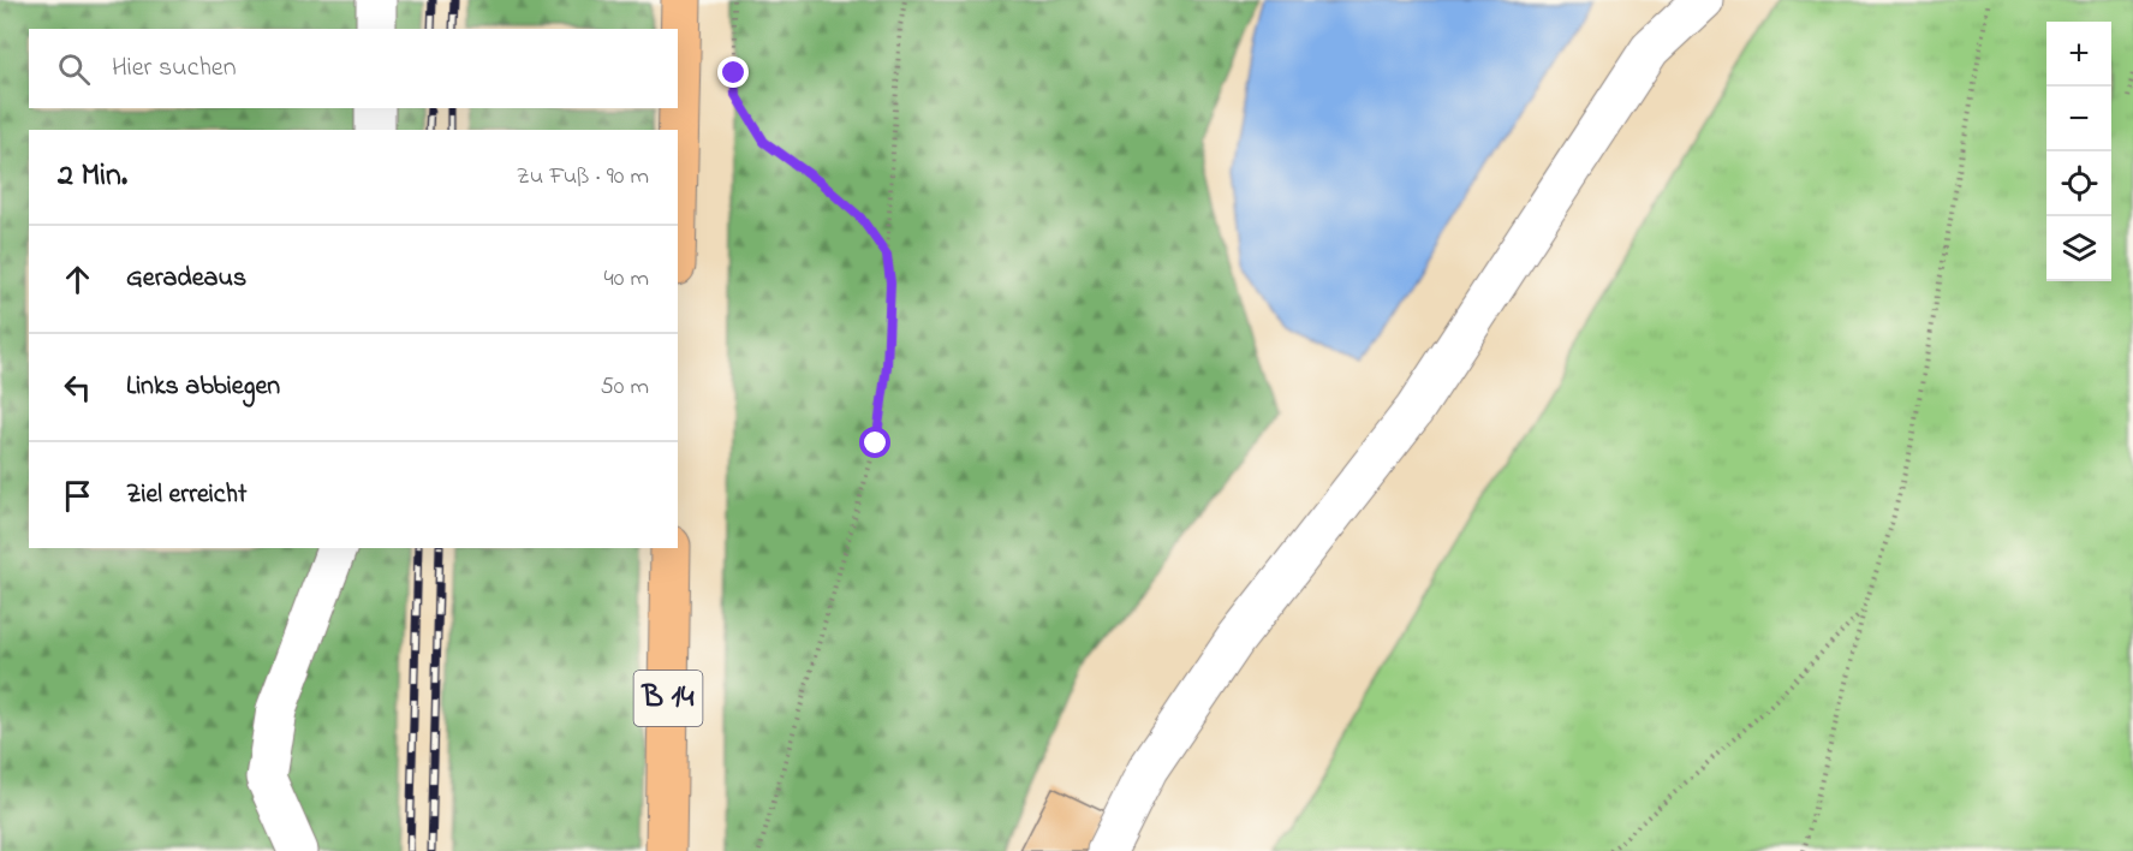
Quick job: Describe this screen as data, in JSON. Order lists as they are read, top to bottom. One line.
{"streets":{"main road":["B 14"]},"page":{"map_buttons":["+","−"],"search":"Hier suchen","heading":["2 Min.","Zu Fuß · 90 m"],"list":[["Geradeaus","40 m"],["Links abbiegen","50 m"],"Ziel erreicht"]}}
